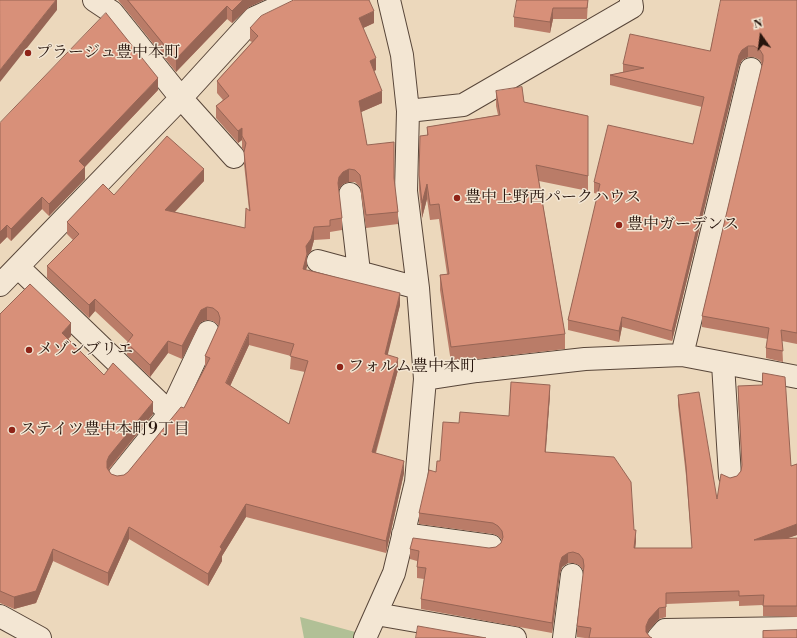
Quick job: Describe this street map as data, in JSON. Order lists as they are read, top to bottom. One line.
{"places":["プラージュ豊中本町","豊中上野西パークハウス","豊中ガーデンス","メゾンブリエ","フォルム豊中本町","ステイツ豊中本町9丁目"],"north":"top"}
